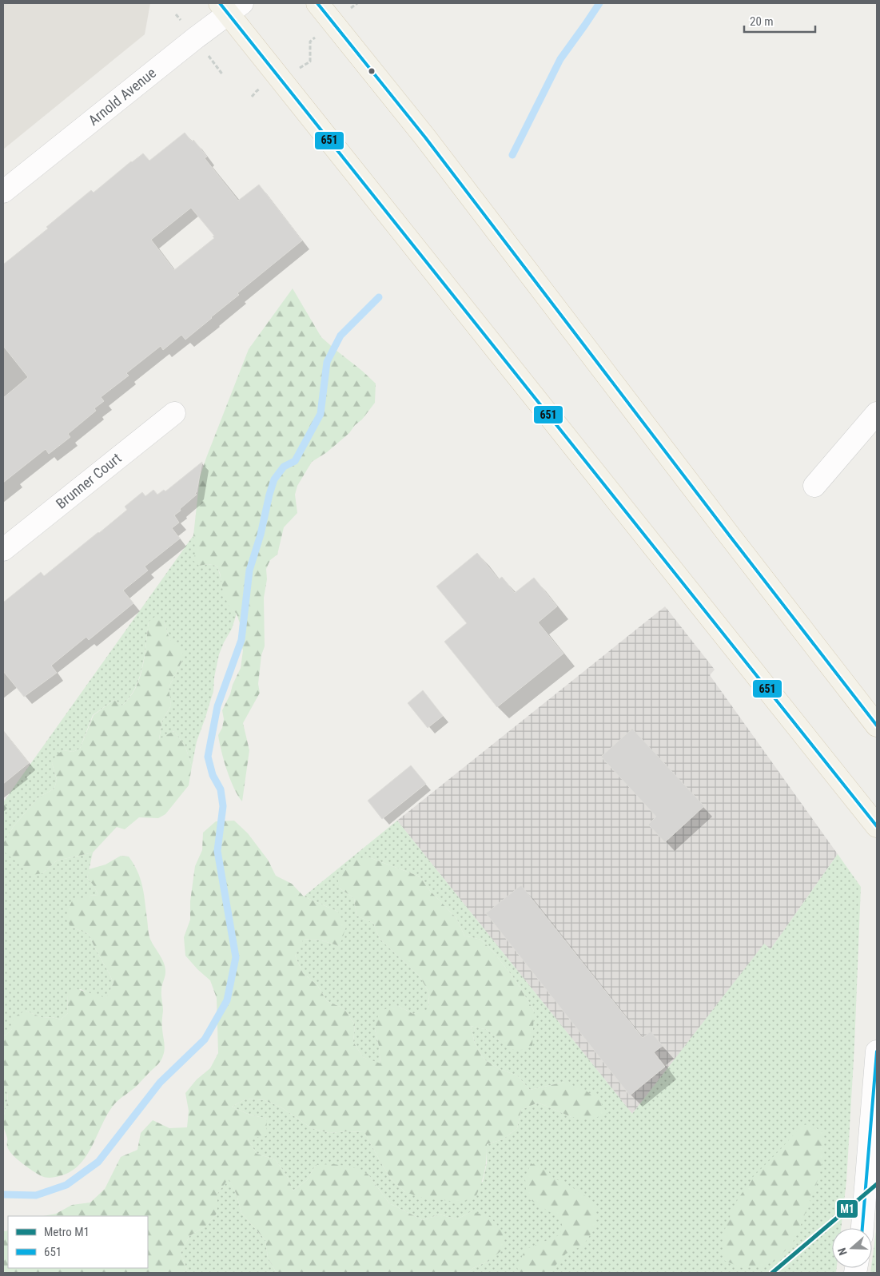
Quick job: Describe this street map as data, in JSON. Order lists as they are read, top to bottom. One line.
{"streets":{"street":["Arnold Avenue","Brunner Court"]},"lines":["transit line 651","metro line M1"],"legend":["Metro M1","651"],"scale_bar":"20 m","north":"left"}
